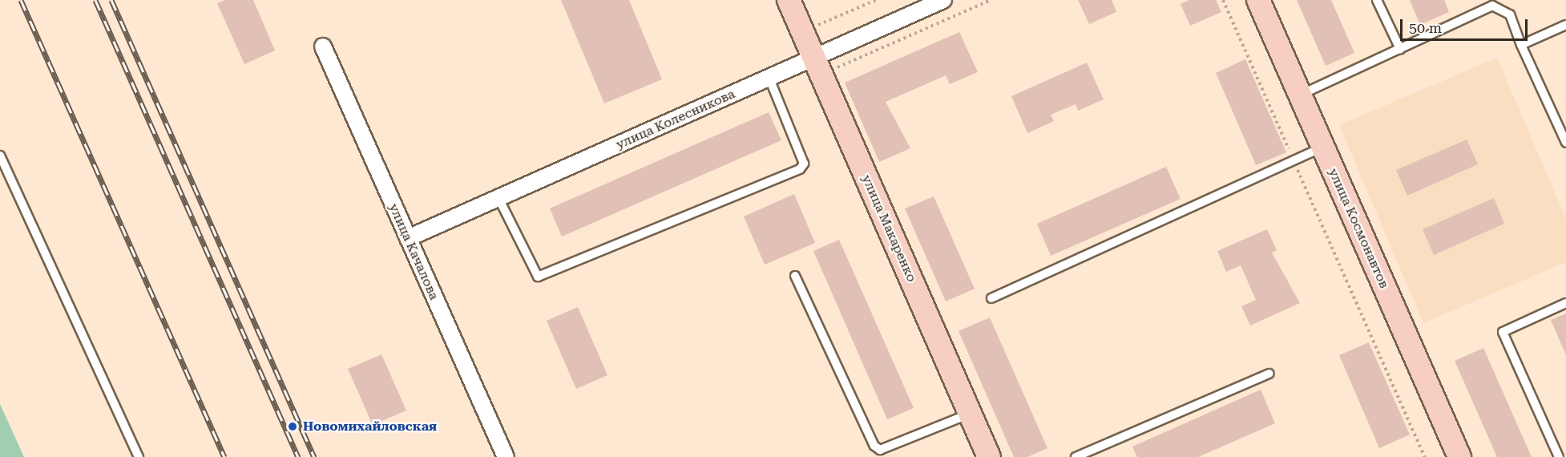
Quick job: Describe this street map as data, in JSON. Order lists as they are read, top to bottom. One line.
{"streets":{"street":["улица Колесникова","улица Макаренко","улица Космонавтов","улица Качалова"]},"crossings":[["улица Колесникова","улица Макаренко"],["улица Колесникова","улица Качалова"]],"places":["Новомихайловская"],"scale_bar":"50 m"}
